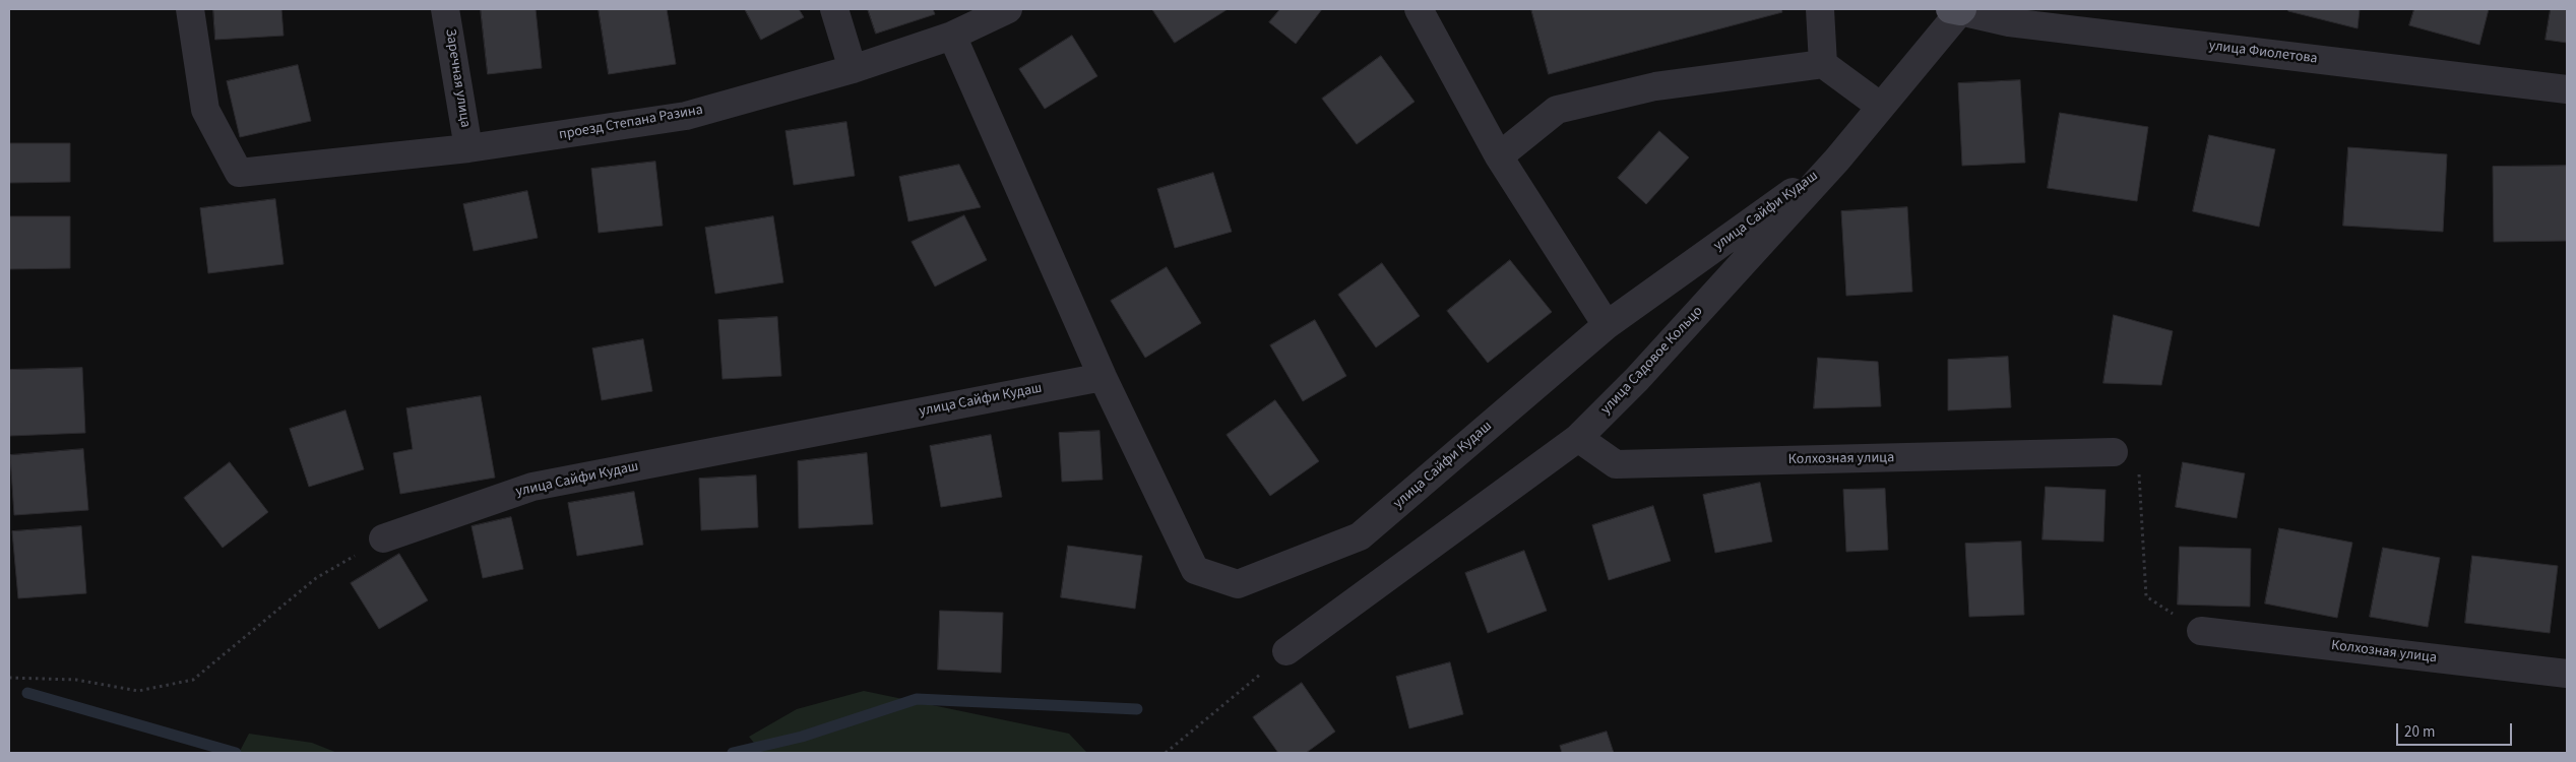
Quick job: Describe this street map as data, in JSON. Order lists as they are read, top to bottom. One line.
{"streets":{"street":["улица Фиолетова","Заречная улица","проезд Степана Разина","улица Сайфи Кудаш","улица Садовое Кольцо","Колхозная улица"]},"crossings":[["улица Фиолетова","улица Садовое Кольцо"],["Заречная улица","проезд Степана Разина"],["проезд Степана Разина","улица Сайфи Кудаш"],["улица Сайфи Кудаш","улица Садовое Кольцо"],["улица Садовое Кольцо","Колхозная улица"]],"scale_bar":"20 m"}
